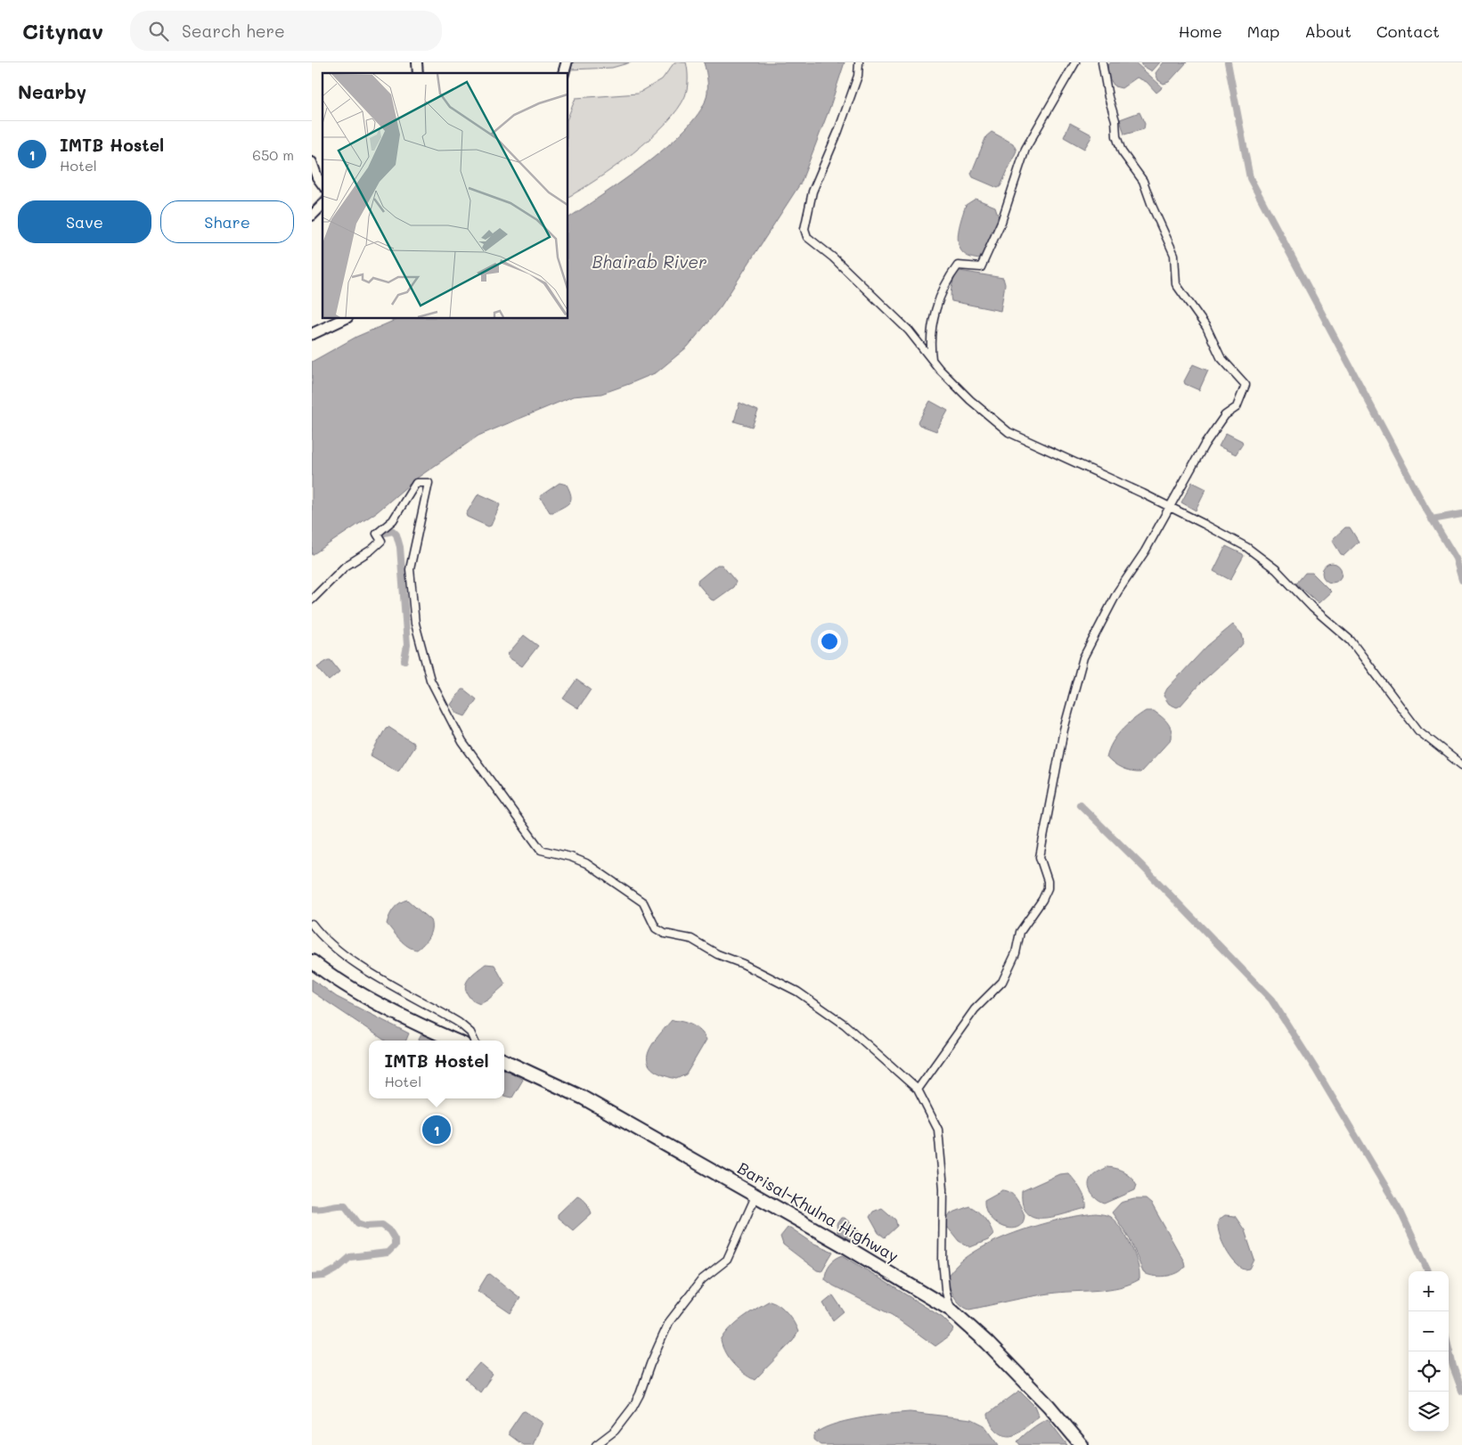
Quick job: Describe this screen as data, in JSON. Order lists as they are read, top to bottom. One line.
{"streets":{"highway":["Barisal-Khulna Highway"]},"water":["Bhairab River"],"page":{"header":"Citynav","search":"Search here","nav":["Home","Map","About","Contact"],"heading":"Nearby","list":[{"mark":"1","name":"IMTB Hostel","note":"Hotel","value":"650 m"}],"buttons":["Save","Share"],"popup":["IMTB Hostel","Hotel"],"pins":"1","map_buttons":["+","−"]}}
